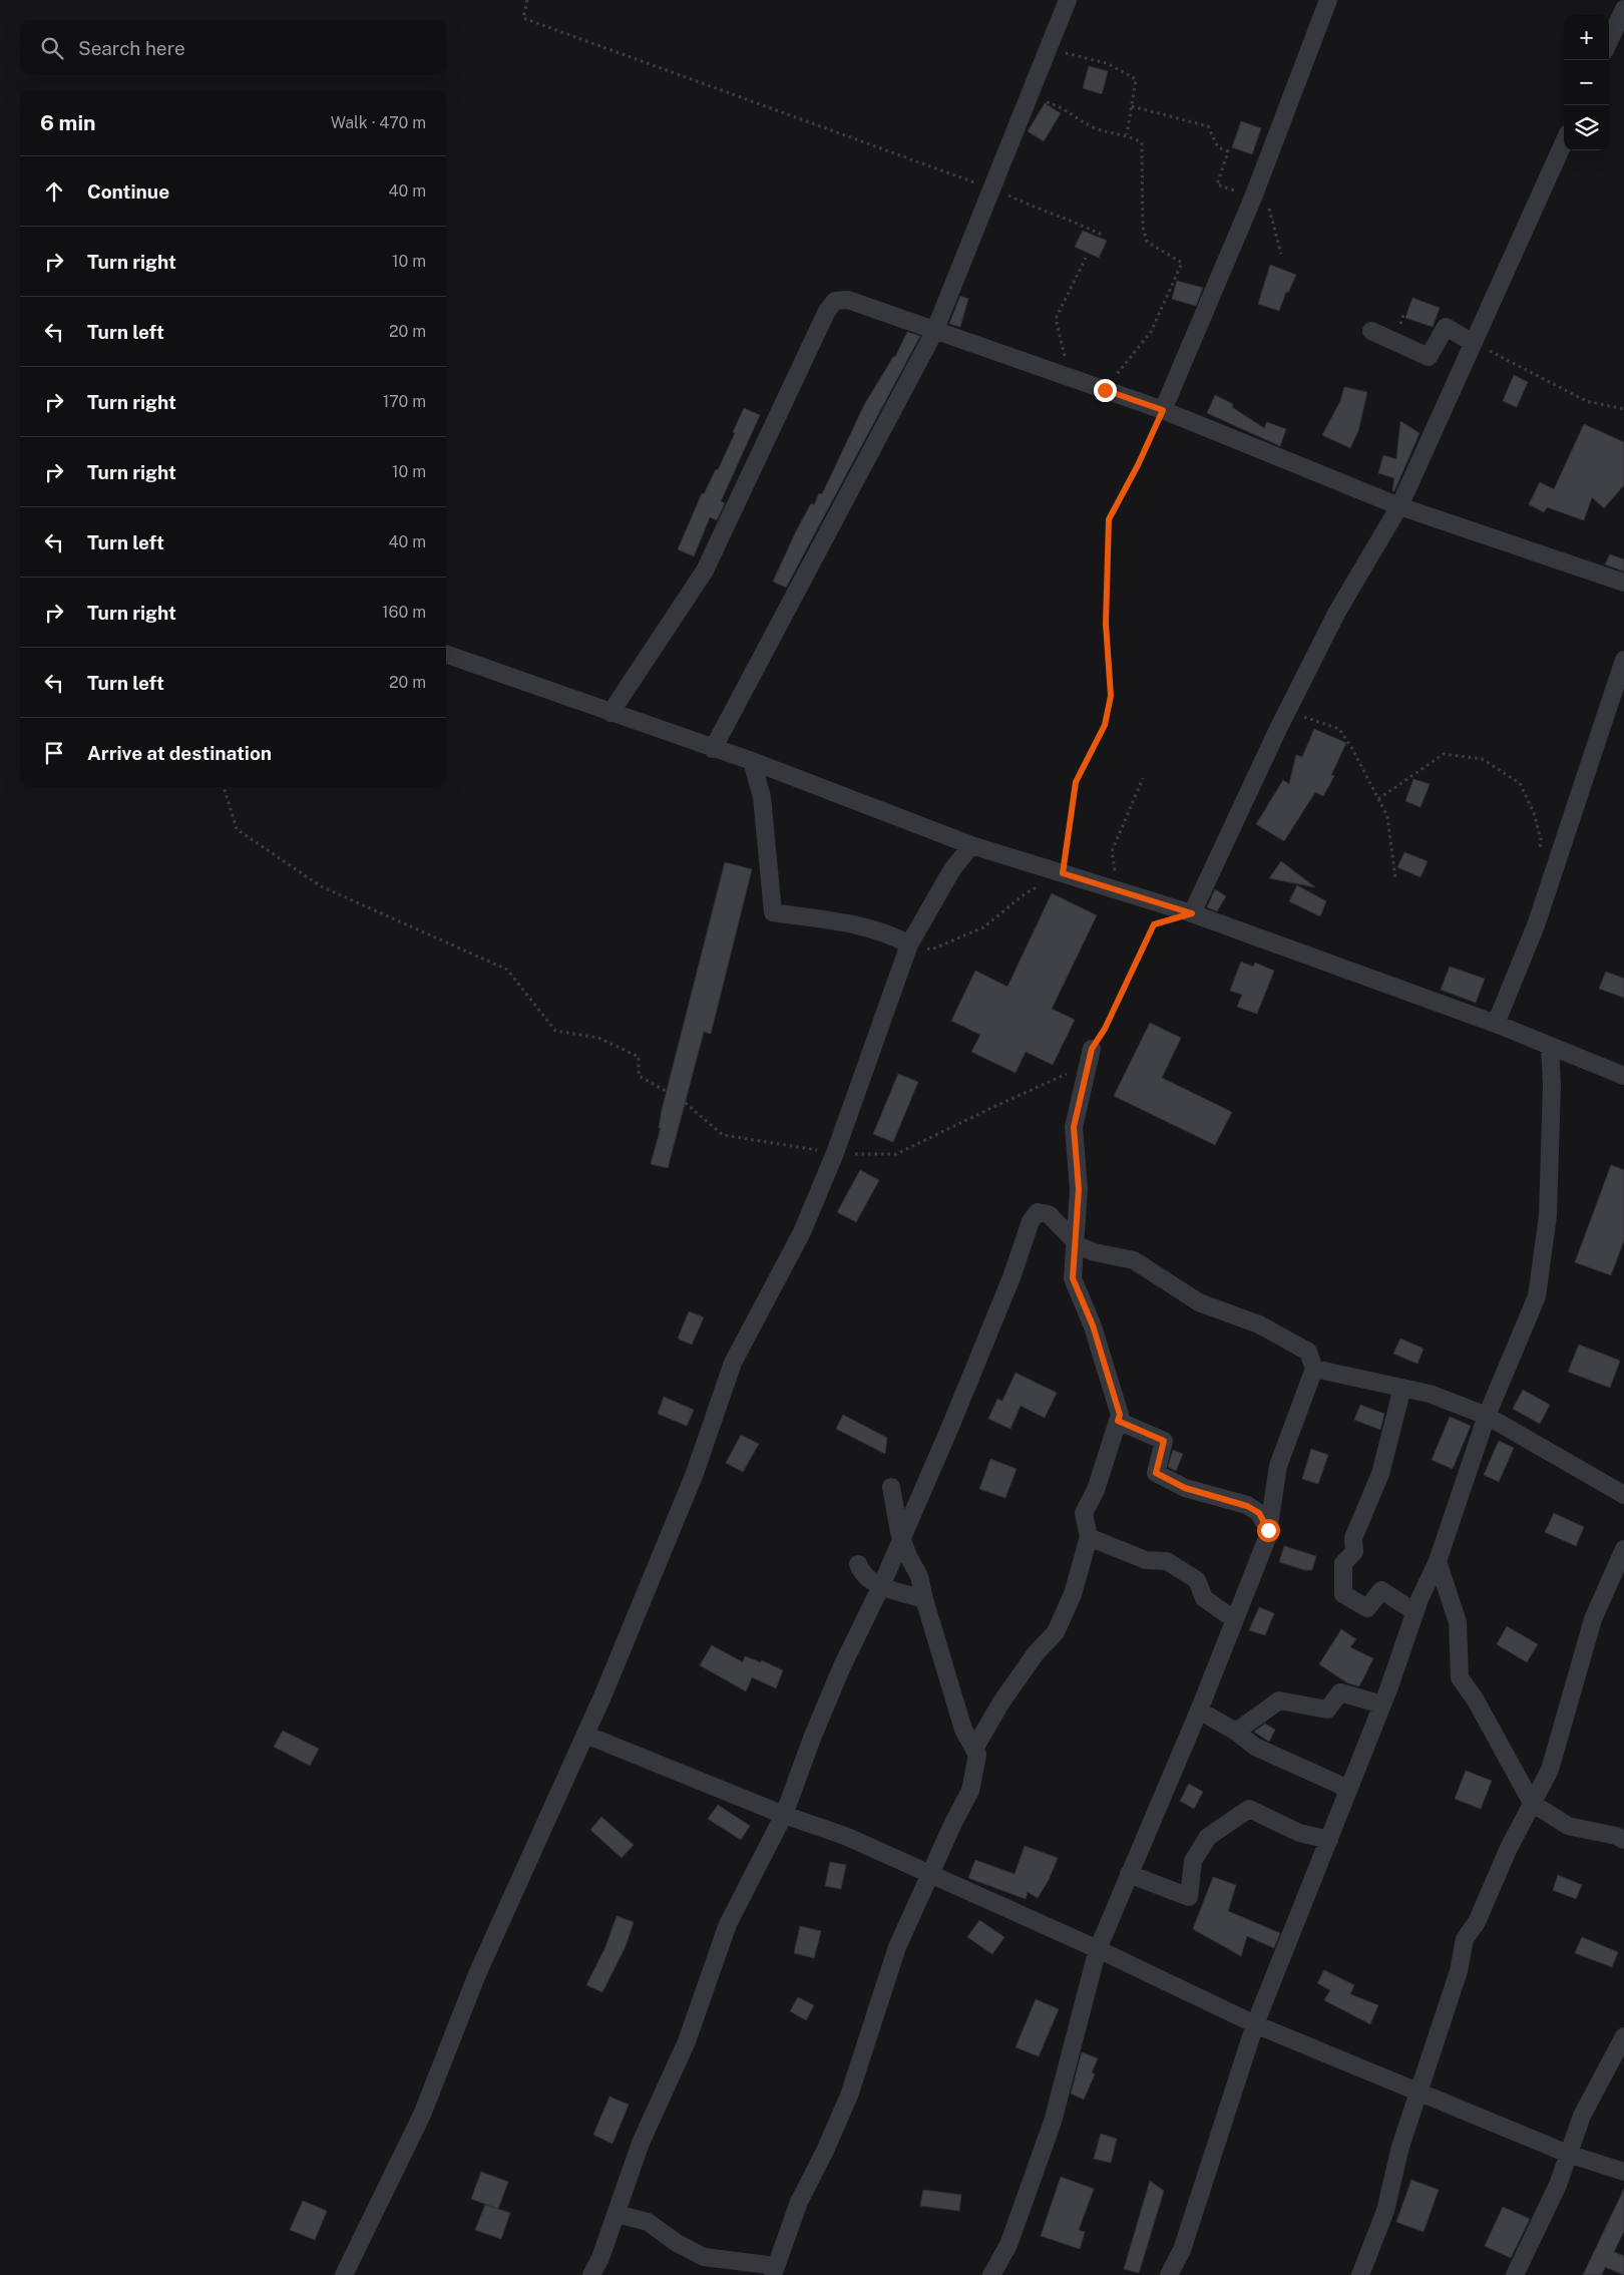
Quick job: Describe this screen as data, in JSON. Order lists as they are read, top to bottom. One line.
{"page":{"map_buttons":["+","−"],"search":"Search here","heading":["6 min","Walk · 470 m"],"list":[["Continue","40 m"],["Turn right","10 m"],["Turn left","20 m"],["Turn right","170 m"],["Turn right","10 m"],["Turn left","40 m"],["Turn right","160 m"],["Turn left","20 m"],"Arrive at destination"]}}
